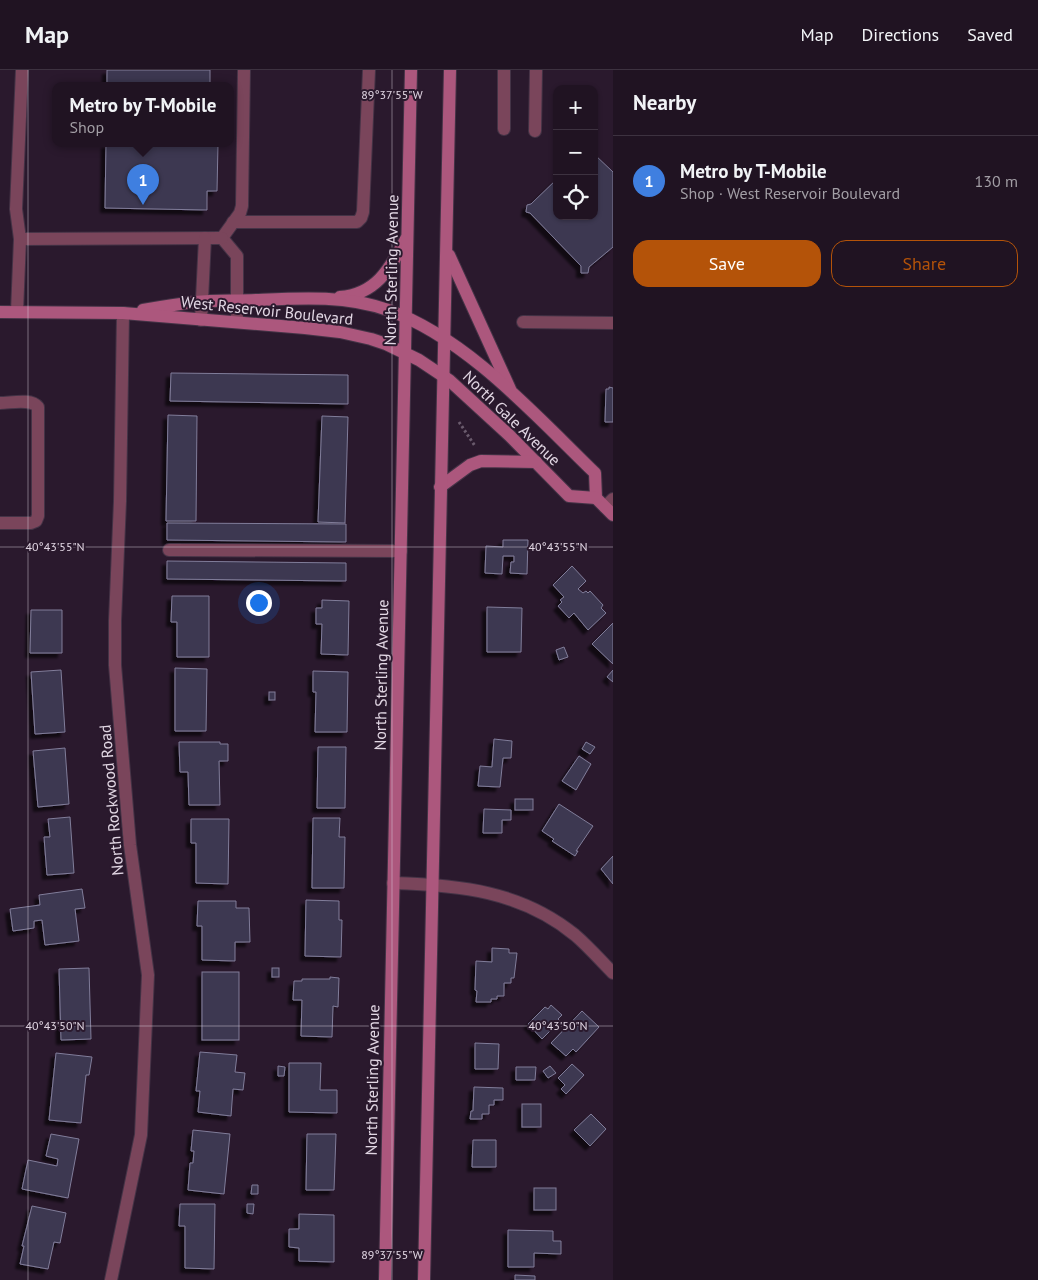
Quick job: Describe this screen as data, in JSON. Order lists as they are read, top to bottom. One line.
{"streets":{"main road":["North Sterling Avenue","West Reservoir Boulevard","North Gale Avenue"],"street":["North Rockwood Road"]},"crossings":[["North Sterling Avenue","West Reservoir Boulevard"],["North Sterling Avenue","North Gale Avenue"],["West Reservoir Boulevard","North Gale Avenue"],["West Reservoir Boulevard","North Rockwood Road"]],"page":{"header":"Map","nav":["Map","Directions","Saved"],"heading":"Nearby","popup":["Metro by T-Mobile","Shop"],"map_buttons":["+","−"],"list":[{"mark":"1","name":"Metro by T-Mobile","note":"Shop · West Reservoir Boulevard","value":"130 m"}],"pins":"1","buttons":["Save","Share"]},"coordinates":["89°37'55\"W","40°43'55\"N","40°43'50\"N"]}
